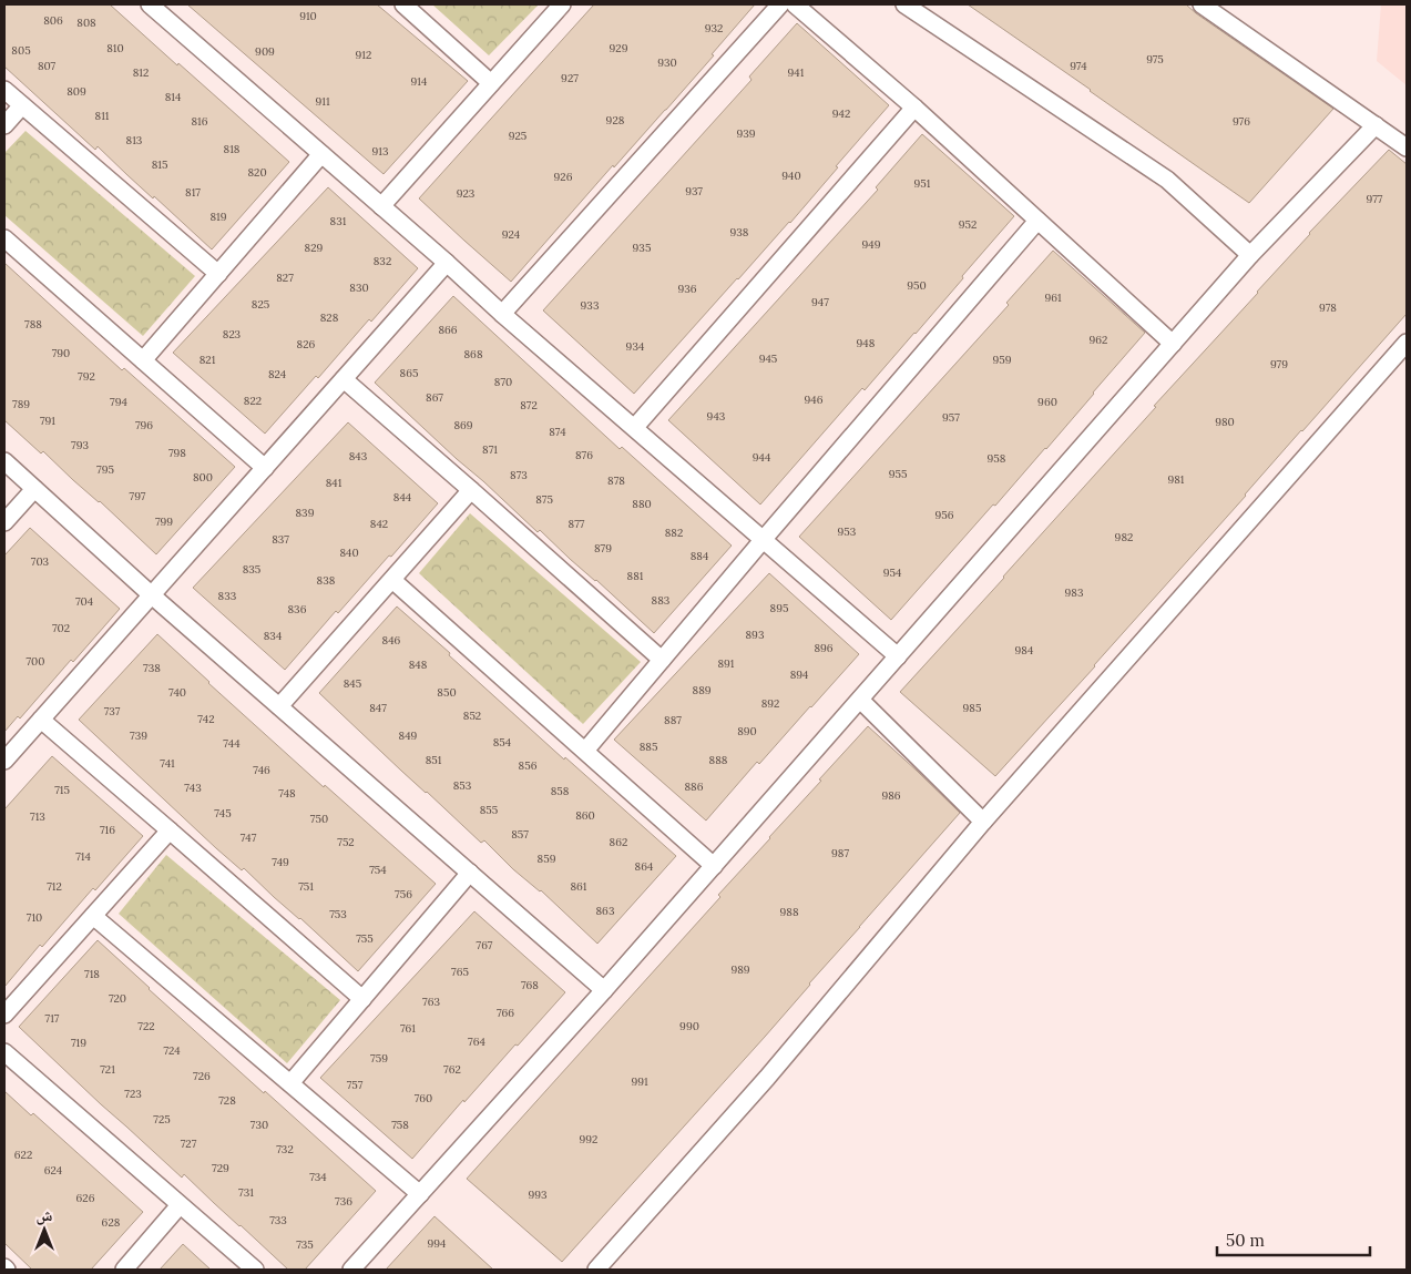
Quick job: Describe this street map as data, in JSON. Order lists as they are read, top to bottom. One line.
{"house_numbers":["910","806","808","932","810","929","805","909","912","975","930","807","974","812","941","927","914","809","814","911","942","811","928","816","976","939","925","813","818","913","815","820","940","926","951","937","817","923","977","819","831","952","938","924","949","829","935","832","827","950","830","936","961","947","825","933","978","828","788","866","823","962","948","826","934","790","868","945","821","959","979","865","824","792","870","867","946","822","794","960","789","872","943","957","791","980","796","869","874","793","871","798","876","843","944","958","795","955","873","800","981","878","841","797","844","875","880","839","956","799","842","877","953","882","982","837","879","840","884","703","835","954","881","838","983","833","883","704","895","836","702","893","834","846","896","984","700","891","848","738","894","845","889","740","850","892","847","985","737","852","742","887","890","739","849","854","744","885","851","888","741","856","746","853","886","743","715","858","748","986","855","745","860","713","750","716","857","747","752","862","987","714","859","749","864","754","712","751","861","756","863","988","753","710","755","767","989","765","718","768","720","763","766","717","722","990","761","764","719","724","759","721","762","726","991","757","723","760","728","725","730","758","992","727","732","622","729","624","734","731","993","626","736","733","628","994","735"],"scale_bar":"50 m","north":"top"}
